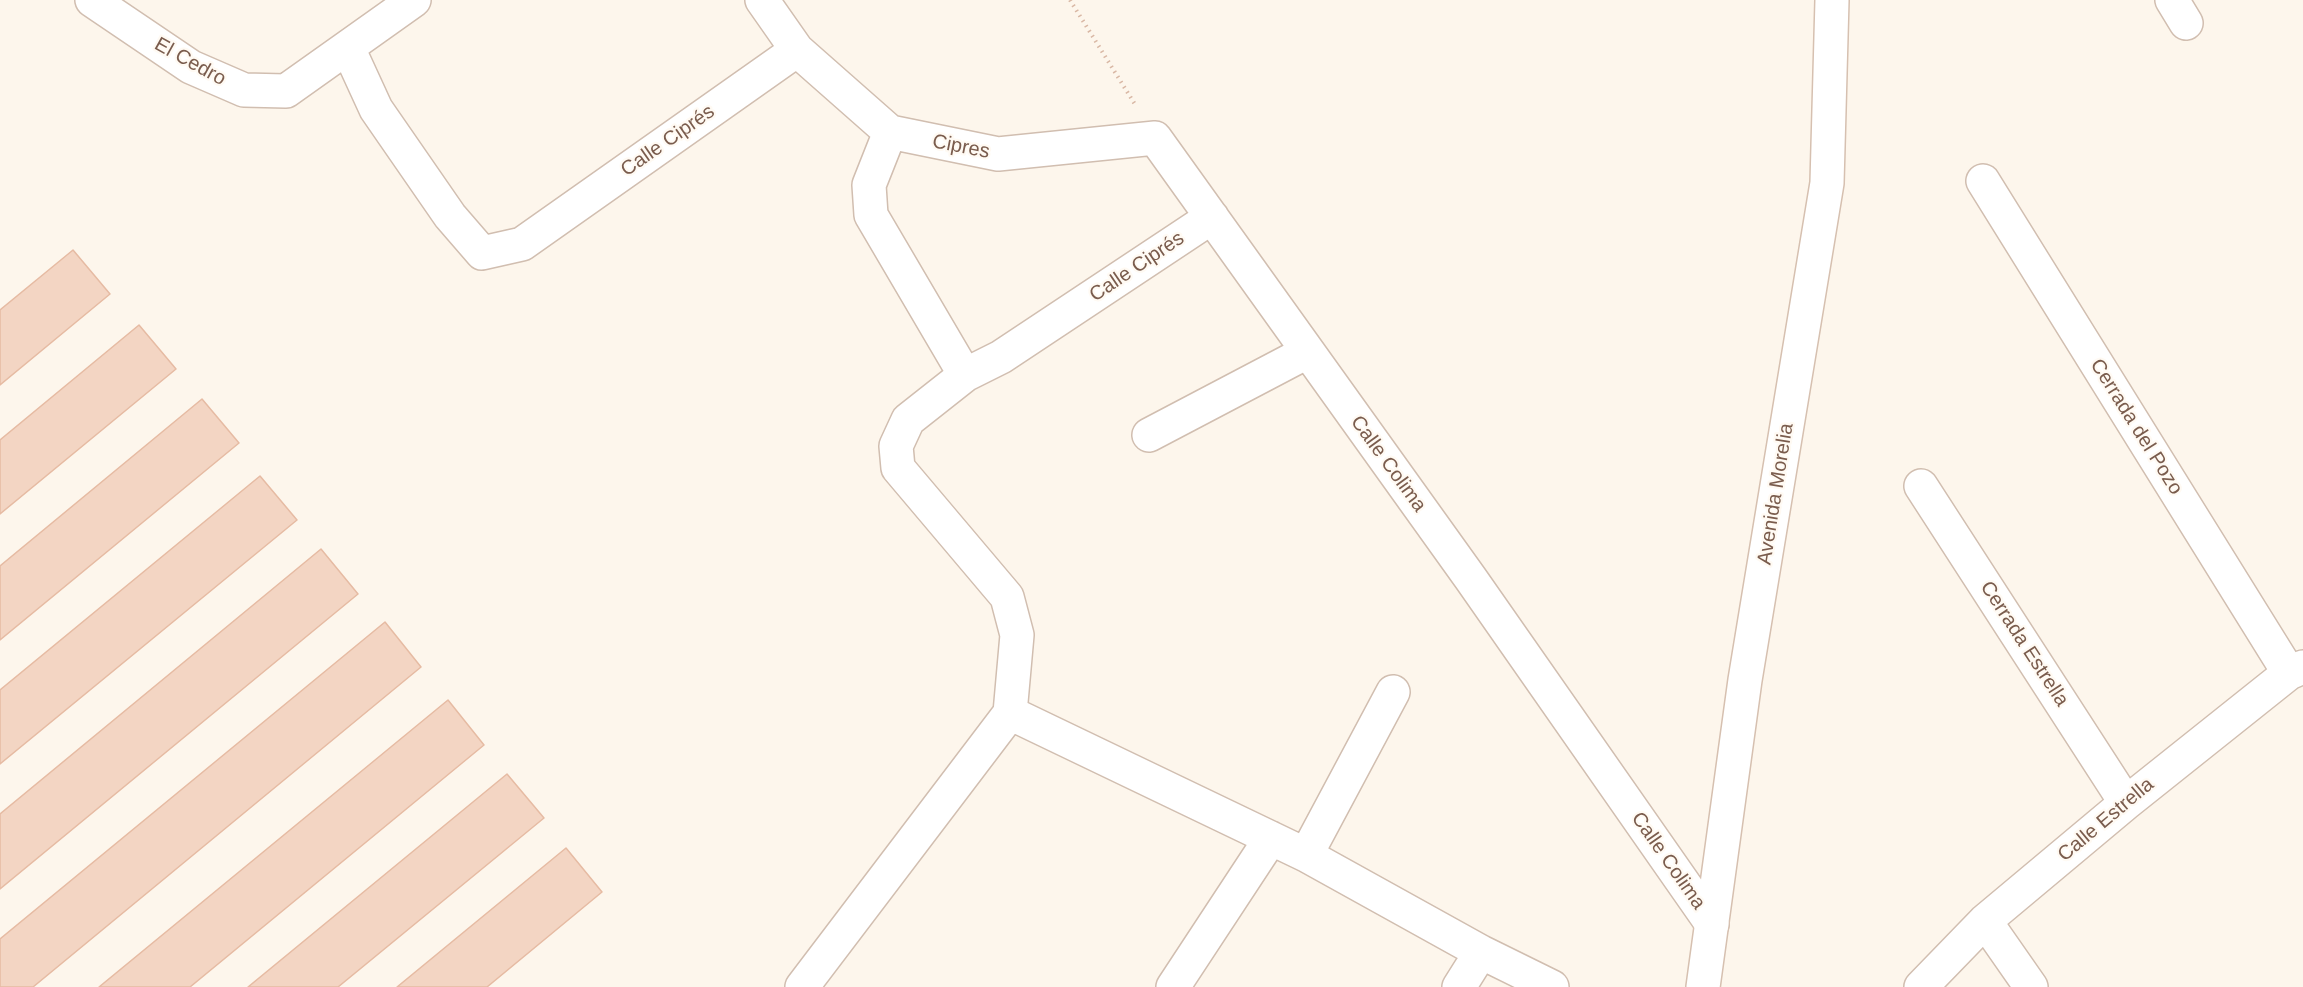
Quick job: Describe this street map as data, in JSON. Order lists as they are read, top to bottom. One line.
{"streets":{"street":["El Cedro","Calle Ciprés","Cipres","Cerrada del Pozo","Calle Colima","Avenida Morelia","Cerrada Estrella","Calle Estrella"]},"crossings":[["El Cedro","Calle Ciprés"],["Calle Ciprés","Cipres"],["Calle Ciprés","Calle Colima"],["Cipres","Calle Colima"],["Cerrada del Pozo","Calle Estrella"],["Calle Colima","Avenida Morelia"],["Cerrada Estrella","Calle Estrella"]]}
